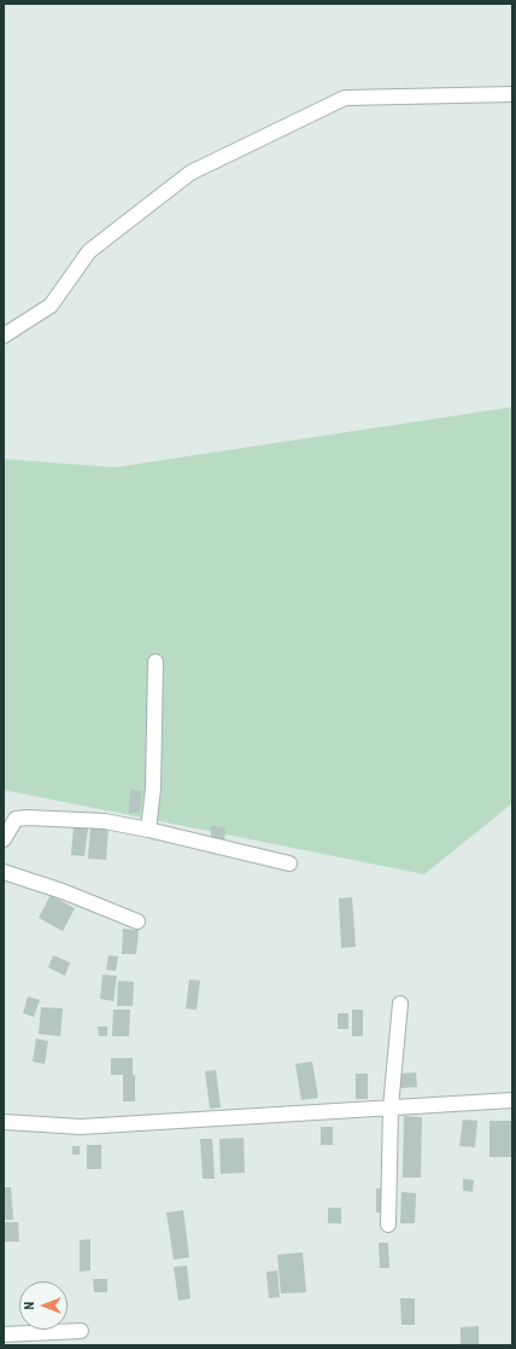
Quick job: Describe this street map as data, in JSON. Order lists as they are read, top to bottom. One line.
{"north":"left"}
